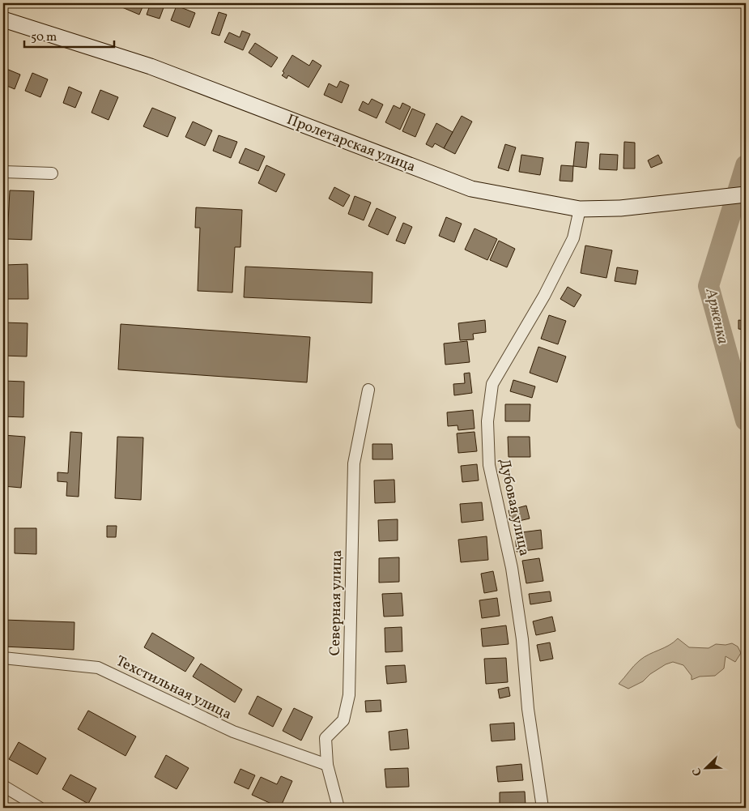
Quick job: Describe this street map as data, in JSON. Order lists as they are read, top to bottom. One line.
{"streets":{"main road":["Пролетарская улица"],"street":["Дубовая улица","Северная улица","Техстильная улица"]},"crossings":[["Пролетарская улица","Дубовая улица"],["Северная улица","Техстильная улица"]],"water":["Арженка"],"scale_bar":"50 m","north":"bottom left"}
